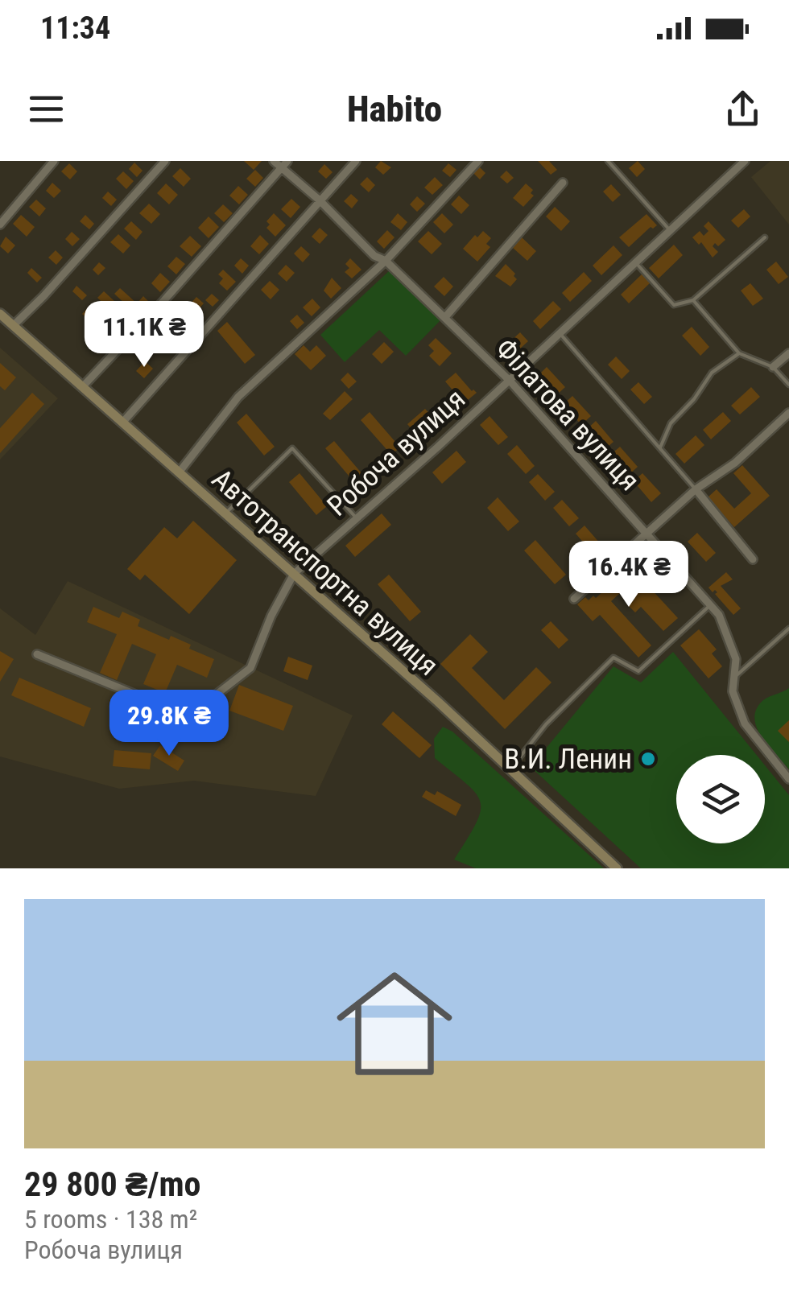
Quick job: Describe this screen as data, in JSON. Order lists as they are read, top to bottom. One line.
{"streets":{"main road":["Автотранспортна вулиця"],"street":["Філатова вулиця","Робоча вулиця"]},"crossings":[["Філатова вулиця","Робоча вулиця"],["Робоча вулиця","Автотранспортна вулиця"]],"places":["В.И. Ленин"],"page":{"status":"11:34","header":"Habito","price":["11.1K ₴","16.4K ₴","29.8K ₴"],"list":[{"name":"29 800 ₴/mo","note":"5 rooms · 138 m² · Робоча вулиця"}]}}
